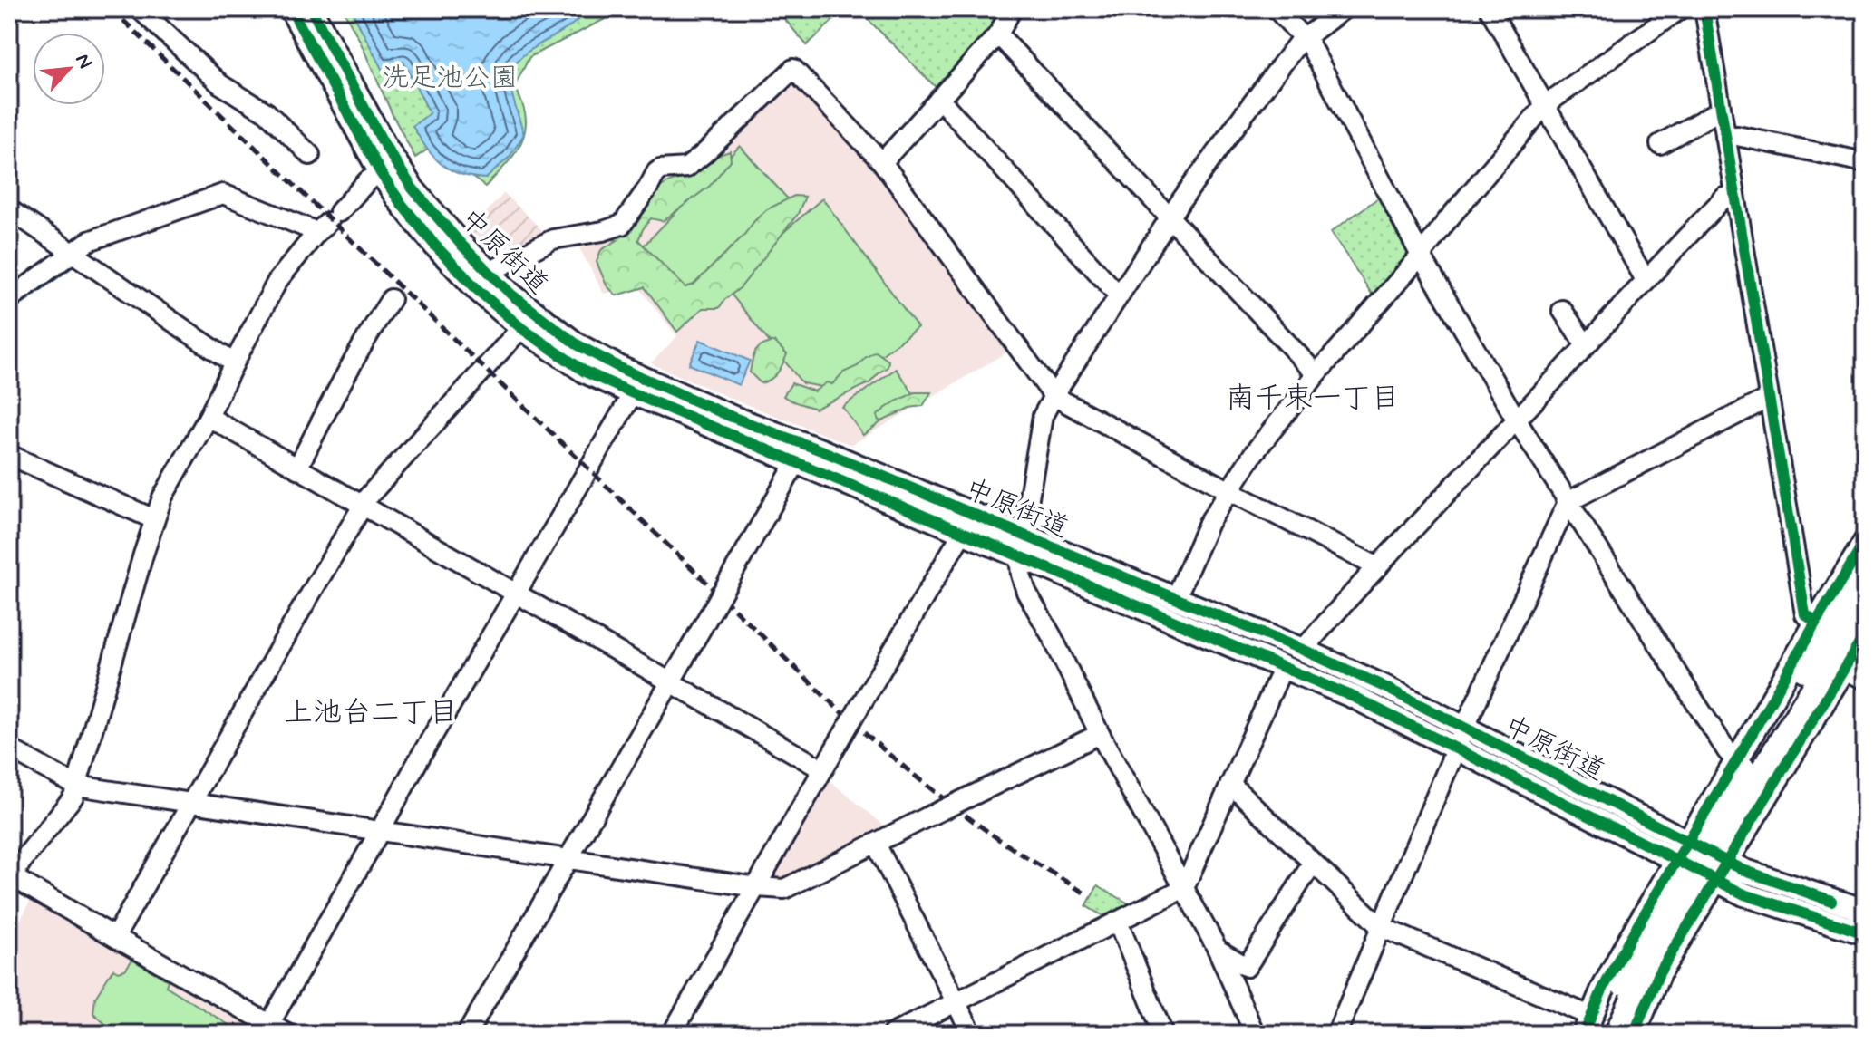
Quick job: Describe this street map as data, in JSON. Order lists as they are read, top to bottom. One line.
{"streets":{"main road":["中原街道"]},"districts":["南千束一丁目","上池台二丁目"],"parks":["洗足池公園"],"north":"top right"}
